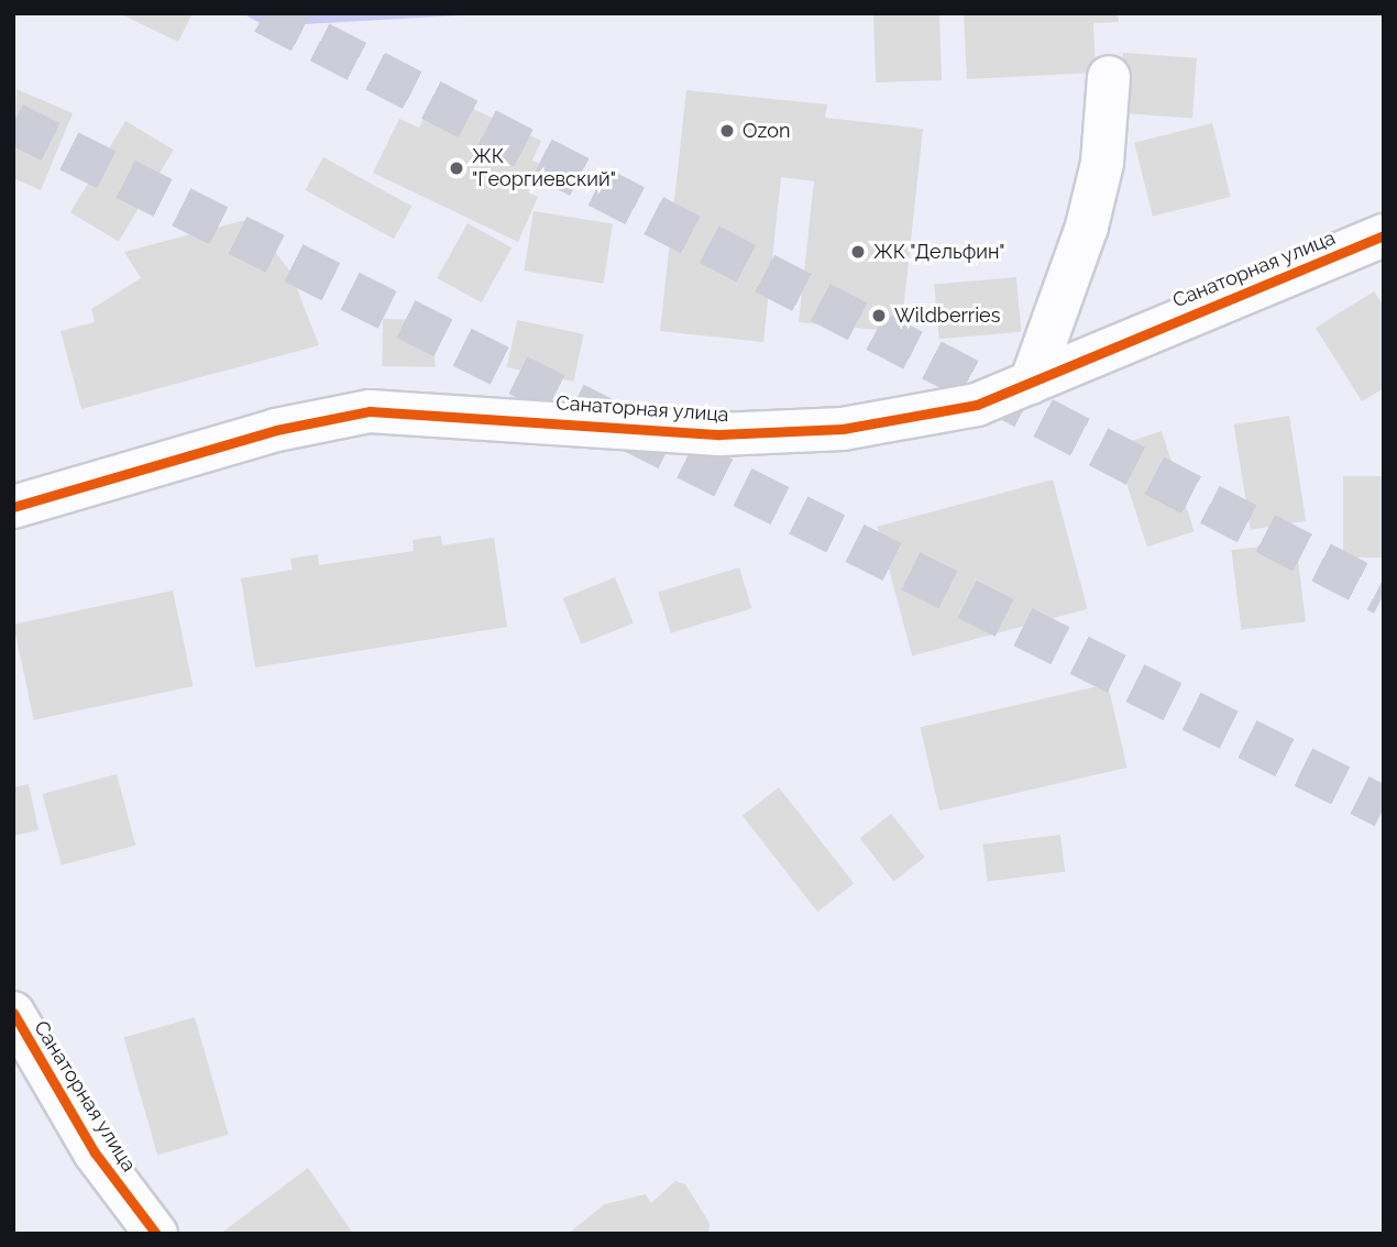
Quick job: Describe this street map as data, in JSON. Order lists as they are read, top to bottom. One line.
{"streets":{"street":["Санаторная улица"]},"places":["Ozon","ЖК \"Георгиевский\"","ЖК \"Дельфин\"","Wildberries"]}
